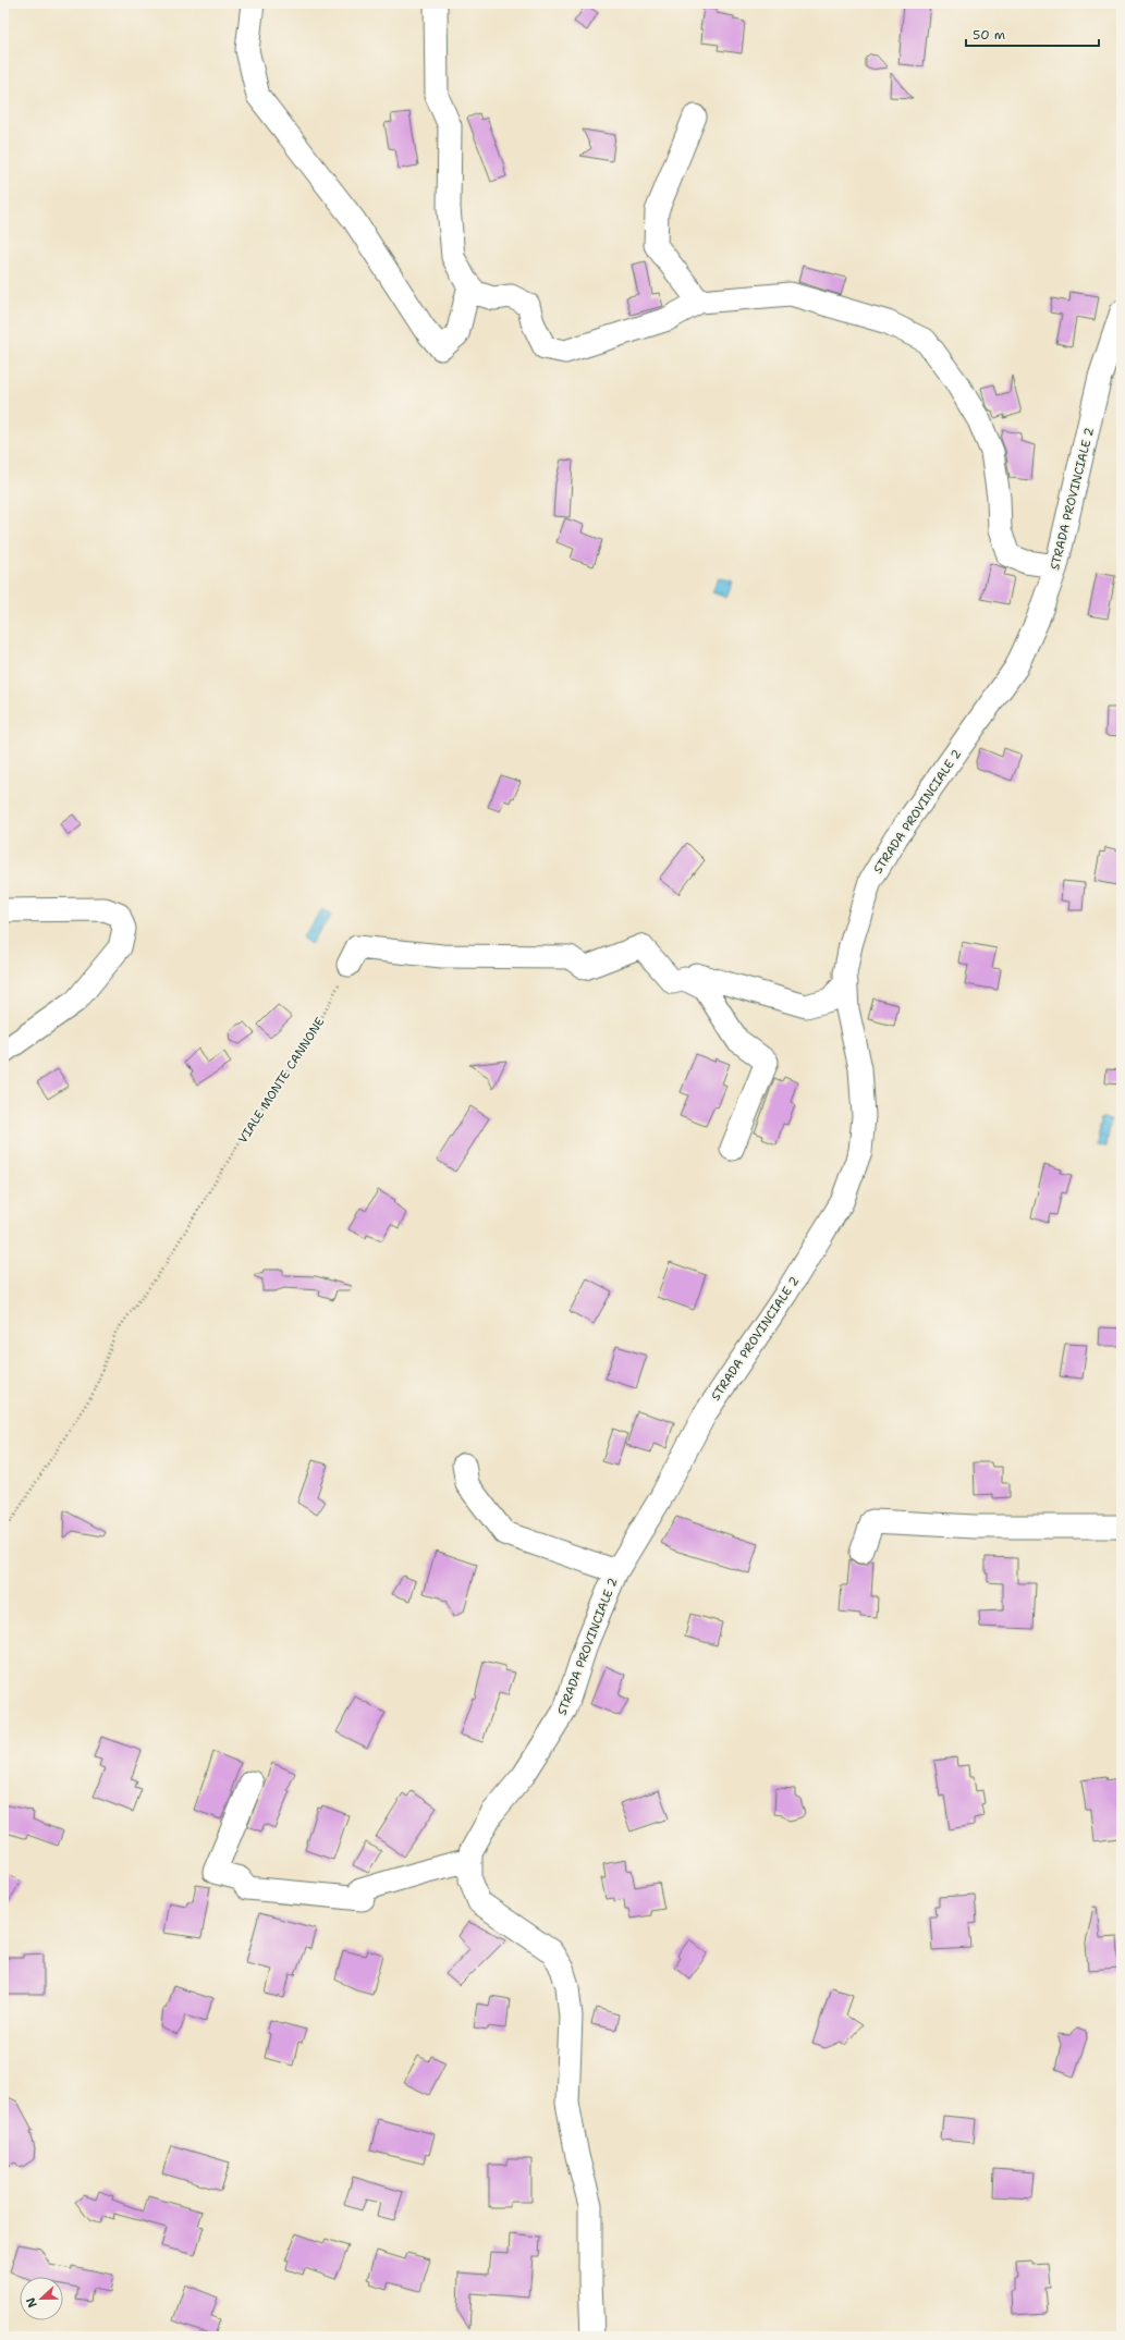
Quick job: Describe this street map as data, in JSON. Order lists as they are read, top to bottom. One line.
{"streets":{"street":["STRADA PROVINCIALE 2"],"path":["VIALE MONTE CANNONE"]},"scale_bar":"50 m","north":"left"}
